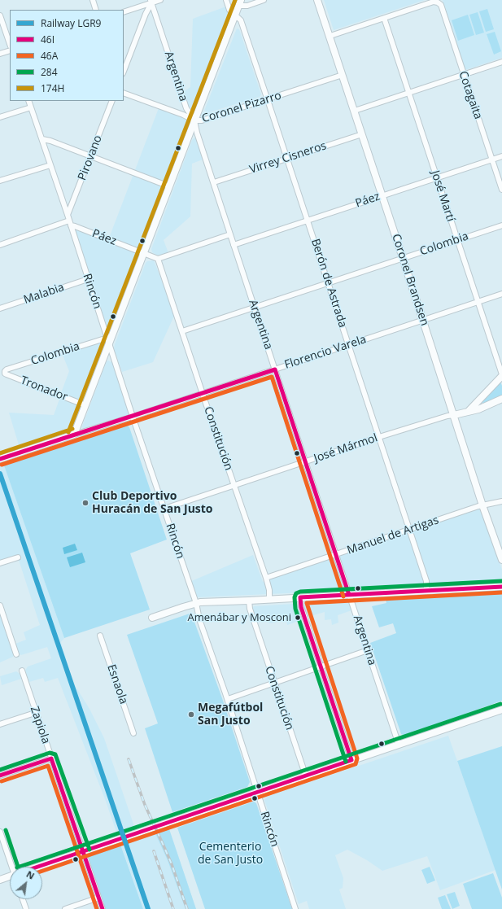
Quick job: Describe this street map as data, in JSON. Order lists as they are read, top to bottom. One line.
{"streets":{"street":["Argentina","Cotagaita","Coronel Pizarro","Pirovano","Virrey Cisneros","José Martí","Páez","Colombia","Coronel Brandsen","Berón de Astrada","Rincón","Malabia","Florencio Varela","Tronador","Constitución","José Mármol","Manuel de Artigas","Esnaola","Zapiola"]},"crossings":[["Argentina","Coronel Pizarro"],["Argentina","Virrey Cisneros"],["Argentina","Páez"],["Argentina","Colombia"],["Argentina","Florencio Varela"],["Argentina","José Mármol"],["Argentina","Manuel de Artigas"],["Cotagaita","José Martí"],["Cotagaita","Páez"],["Coronel Pizarro","Coronel Brandsen"],["Coronel Pizarro","Berón de Astrada"],["Pirovano","Rincón"],["Virrey Cisneros","Coronel Brandsen"],["Virrey Cisneros","Berón de Astrada"],["José Martí","Páez"],["José Martí","Colombia"],["José Martí","Florencio Varela"],["Páez","Coronel Brandsen"],["Páez","Berón de Astrada"],["Páez","Rincón"],["Páez","Constitución"],["Colombia","Coronel Brandsen"],["Colombia","Berón de Astrada"],["Colombia","Rincón"],["Colombia","Tronador"],["Colombia","Constitución"],["Coronel Brandsen","Florencio Varela"],["Coronel Brandsen","José Mármol"],["Coronel Brandsen","Manuel de Artigas"],["Berón de Astrada","Florencio Varela"],["Berón de Astrada","José Mármol"],["Berón de Astrada","Manuel de Artigas"],["Rincón","Malabia"],["Rincón","Florencio Varela"],["Rincón","José Mármol"],["Florencio Varela","Constitución"],["Constitución","José Mármol"],["Constitución","Manuel de Artigas"]],"parks":["Cementerio de San Justo"],"places":["Club Deportivo Huracán de San Justo","Amenábar y Mosconi","Megafútbol San Justo"],"lines":["transit line 174H","transit line 46I","transit line 46A","rail line LGR9","transit line 284"],"legend":["Railway LGR9","46I","46A","284","174H"],"north":"top right"}
